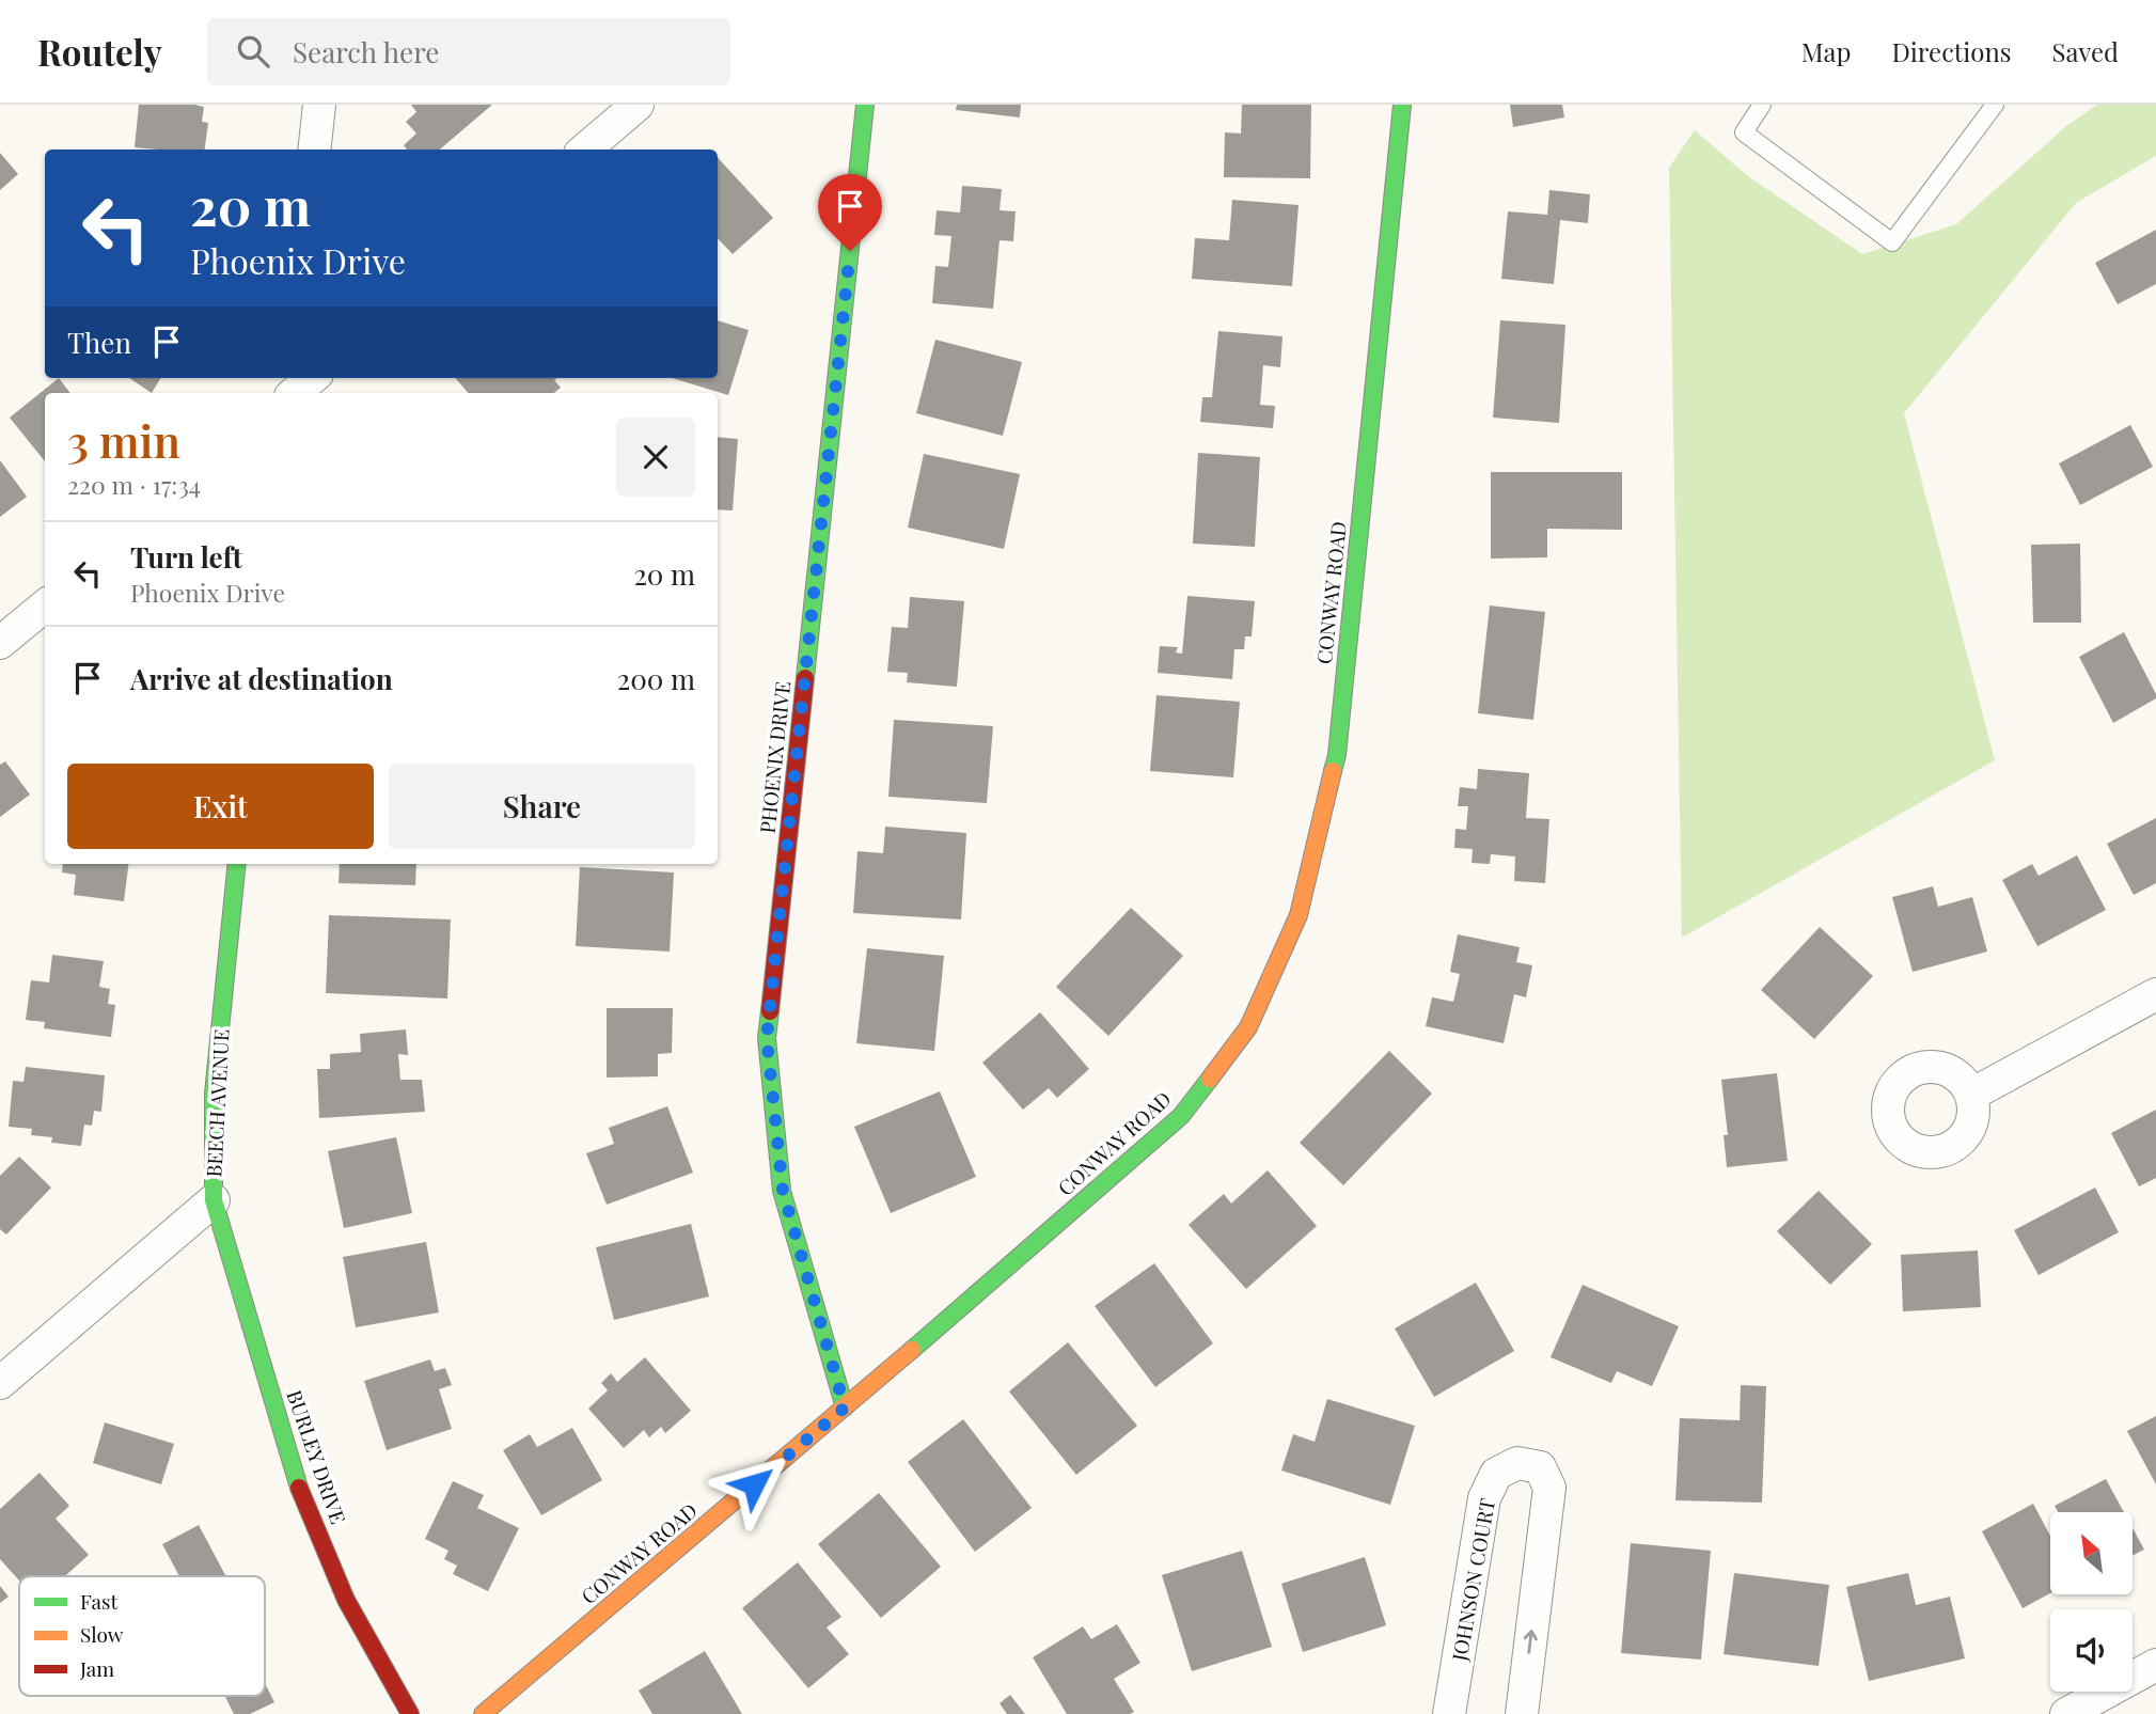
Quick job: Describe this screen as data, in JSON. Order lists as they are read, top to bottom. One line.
{"streets":{"street":["CONWAY ROAD","PHOENIX DRIVE","BEECH AVENUE","BURLEY DRIVE","JOHNSON COURT"]},"crossings":[["CONWAY ROAD","PHOENIX DRIVE"],["BEECH AVENUE","BURLEY DRIVE"]],"legend":["Fast","Slow","Jam"],"north":"top left","page":{"header":"Routely","search":"Search here","nav":["Map","Directions","Saved"],"turn":["20 m","Phoenix Drive"],"then":"Then","heading":["3 min","220 m · 17:34"],"list":[{"name":"Turn left","note":"Phoenix Drive","value":"20 m"},{"name":"Arrive at destination","value":"200 m"}],"buttons":["Exit","Share"]}}
